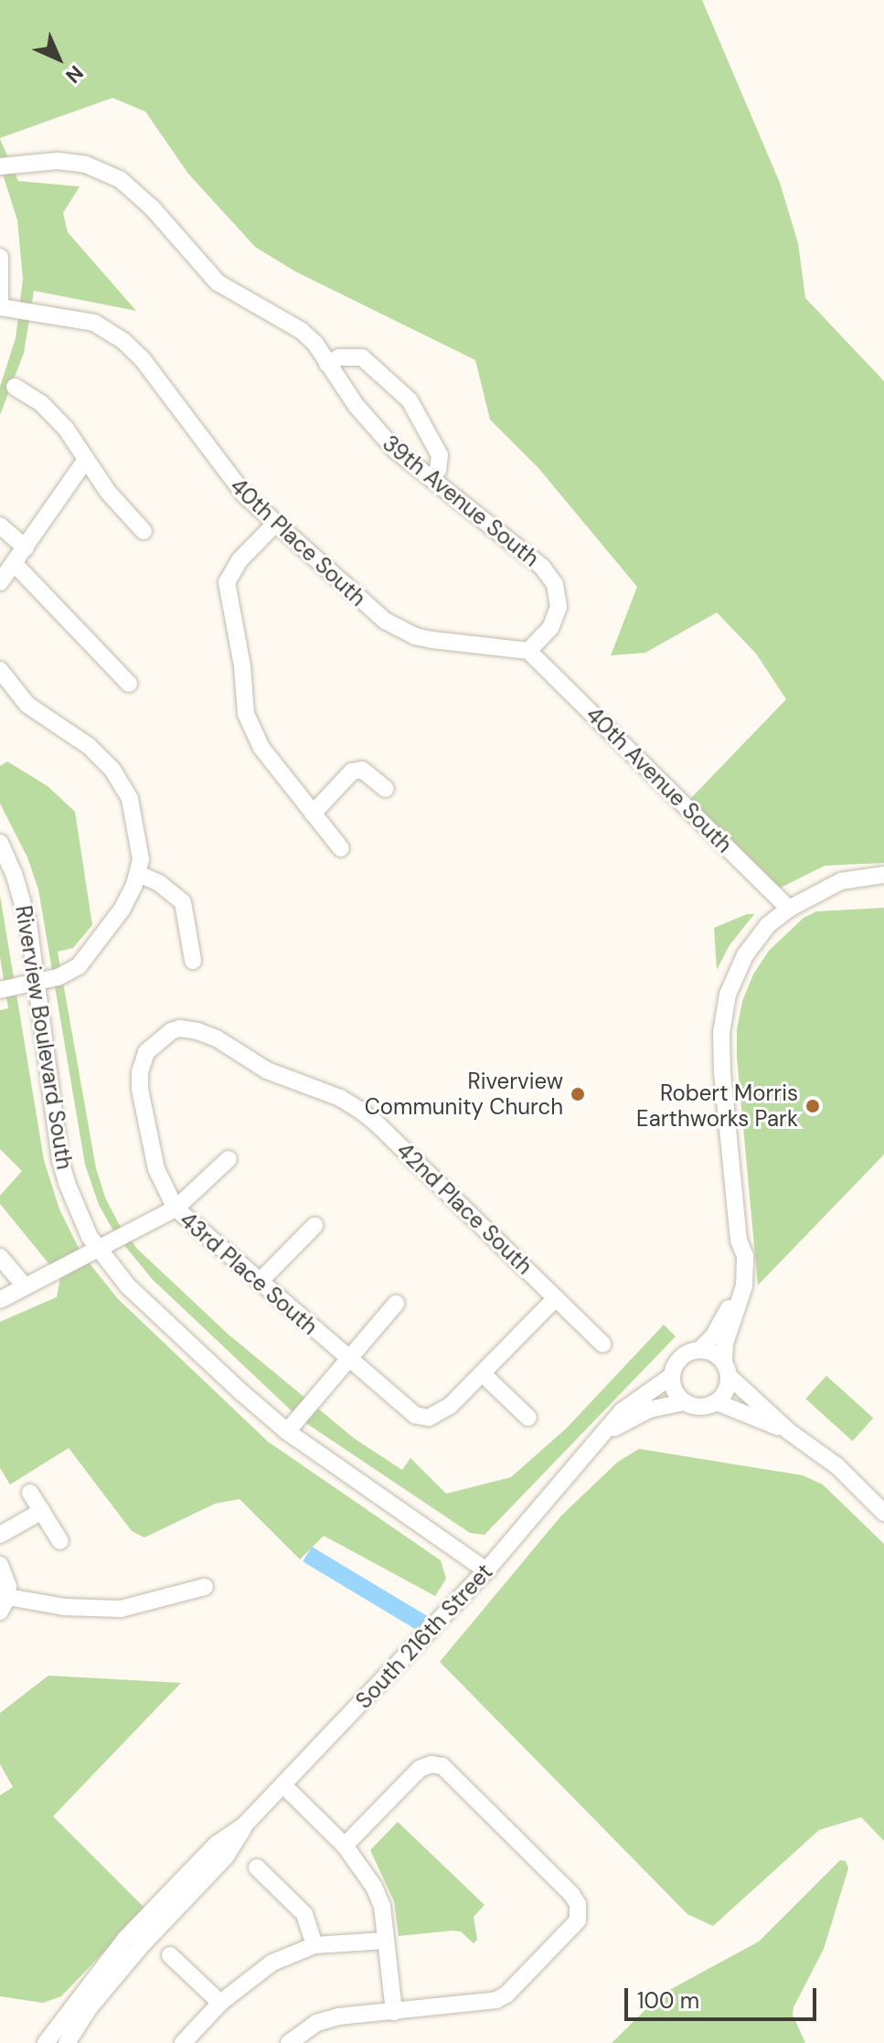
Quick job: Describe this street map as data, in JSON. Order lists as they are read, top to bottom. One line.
{"streets":{"street":["39th Avenue South","40th Place South","40th Avenue South","Riverview Boulevard South","42nd Place South","43rd Place South","South 216th Street"]},"crossings":[["39th Avenue South","40th Place South"],["39th Avenue South","40th Avenue South"],["40th Place South","40th Avenue South"],["Riverview Boulevard South","South 216th Street"],["42nd Place South","43rd Place South"]],"places":["Riverview Community Church","Robert Morris Earthworks Park"],"scale_bar":"100 m","north":"bottom right"}
